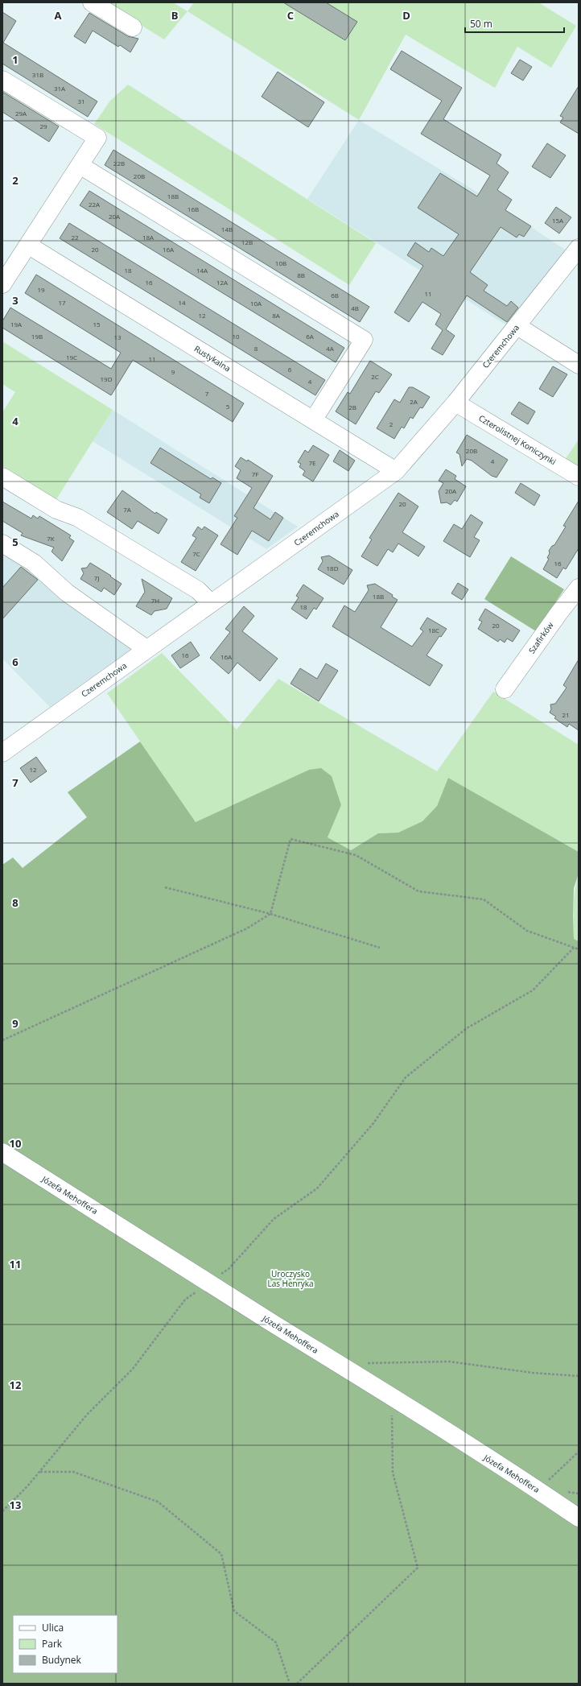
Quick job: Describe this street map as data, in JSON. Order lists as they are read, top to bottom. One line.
{"streets":{"street":["Czeremchowa","Rustykalna","Czterolistnej Koniczynki","Szafirków","Józefa Mehoffera"]},"crossings":[["Czeremchowa","Rustykalna"],["Czeremchowa","Czterolistnej Koniczynki"]],"parks":["Uroczysko Las Henryka"],"house_numbers":["31B","31A","31","29A","29","22B","20B","18B","22A","16B","20A","15A","14B","22","18A","12B","20","16A","10B","18","14A","8B","16","12A","19","11","6B","17","14","10A","4B","12","8A","19A","15","19B","10","6A","13","8","4A","19C","11","6","9","2C","19D","4","7","2A","5","2B","2","20B","4","7E","7F","20A","20","7A","7K","7C","16","18D","7J","18B","7H","18","20","18C","16","16A","21","12"],"legend":["Ulica","Park","Budynek"],"scale_bar":"50 m","grid":{"columns":["A","B","C","D"],"rows":["1","2","3","4","5","6","7","8","9","10","11","12","13"]}}
